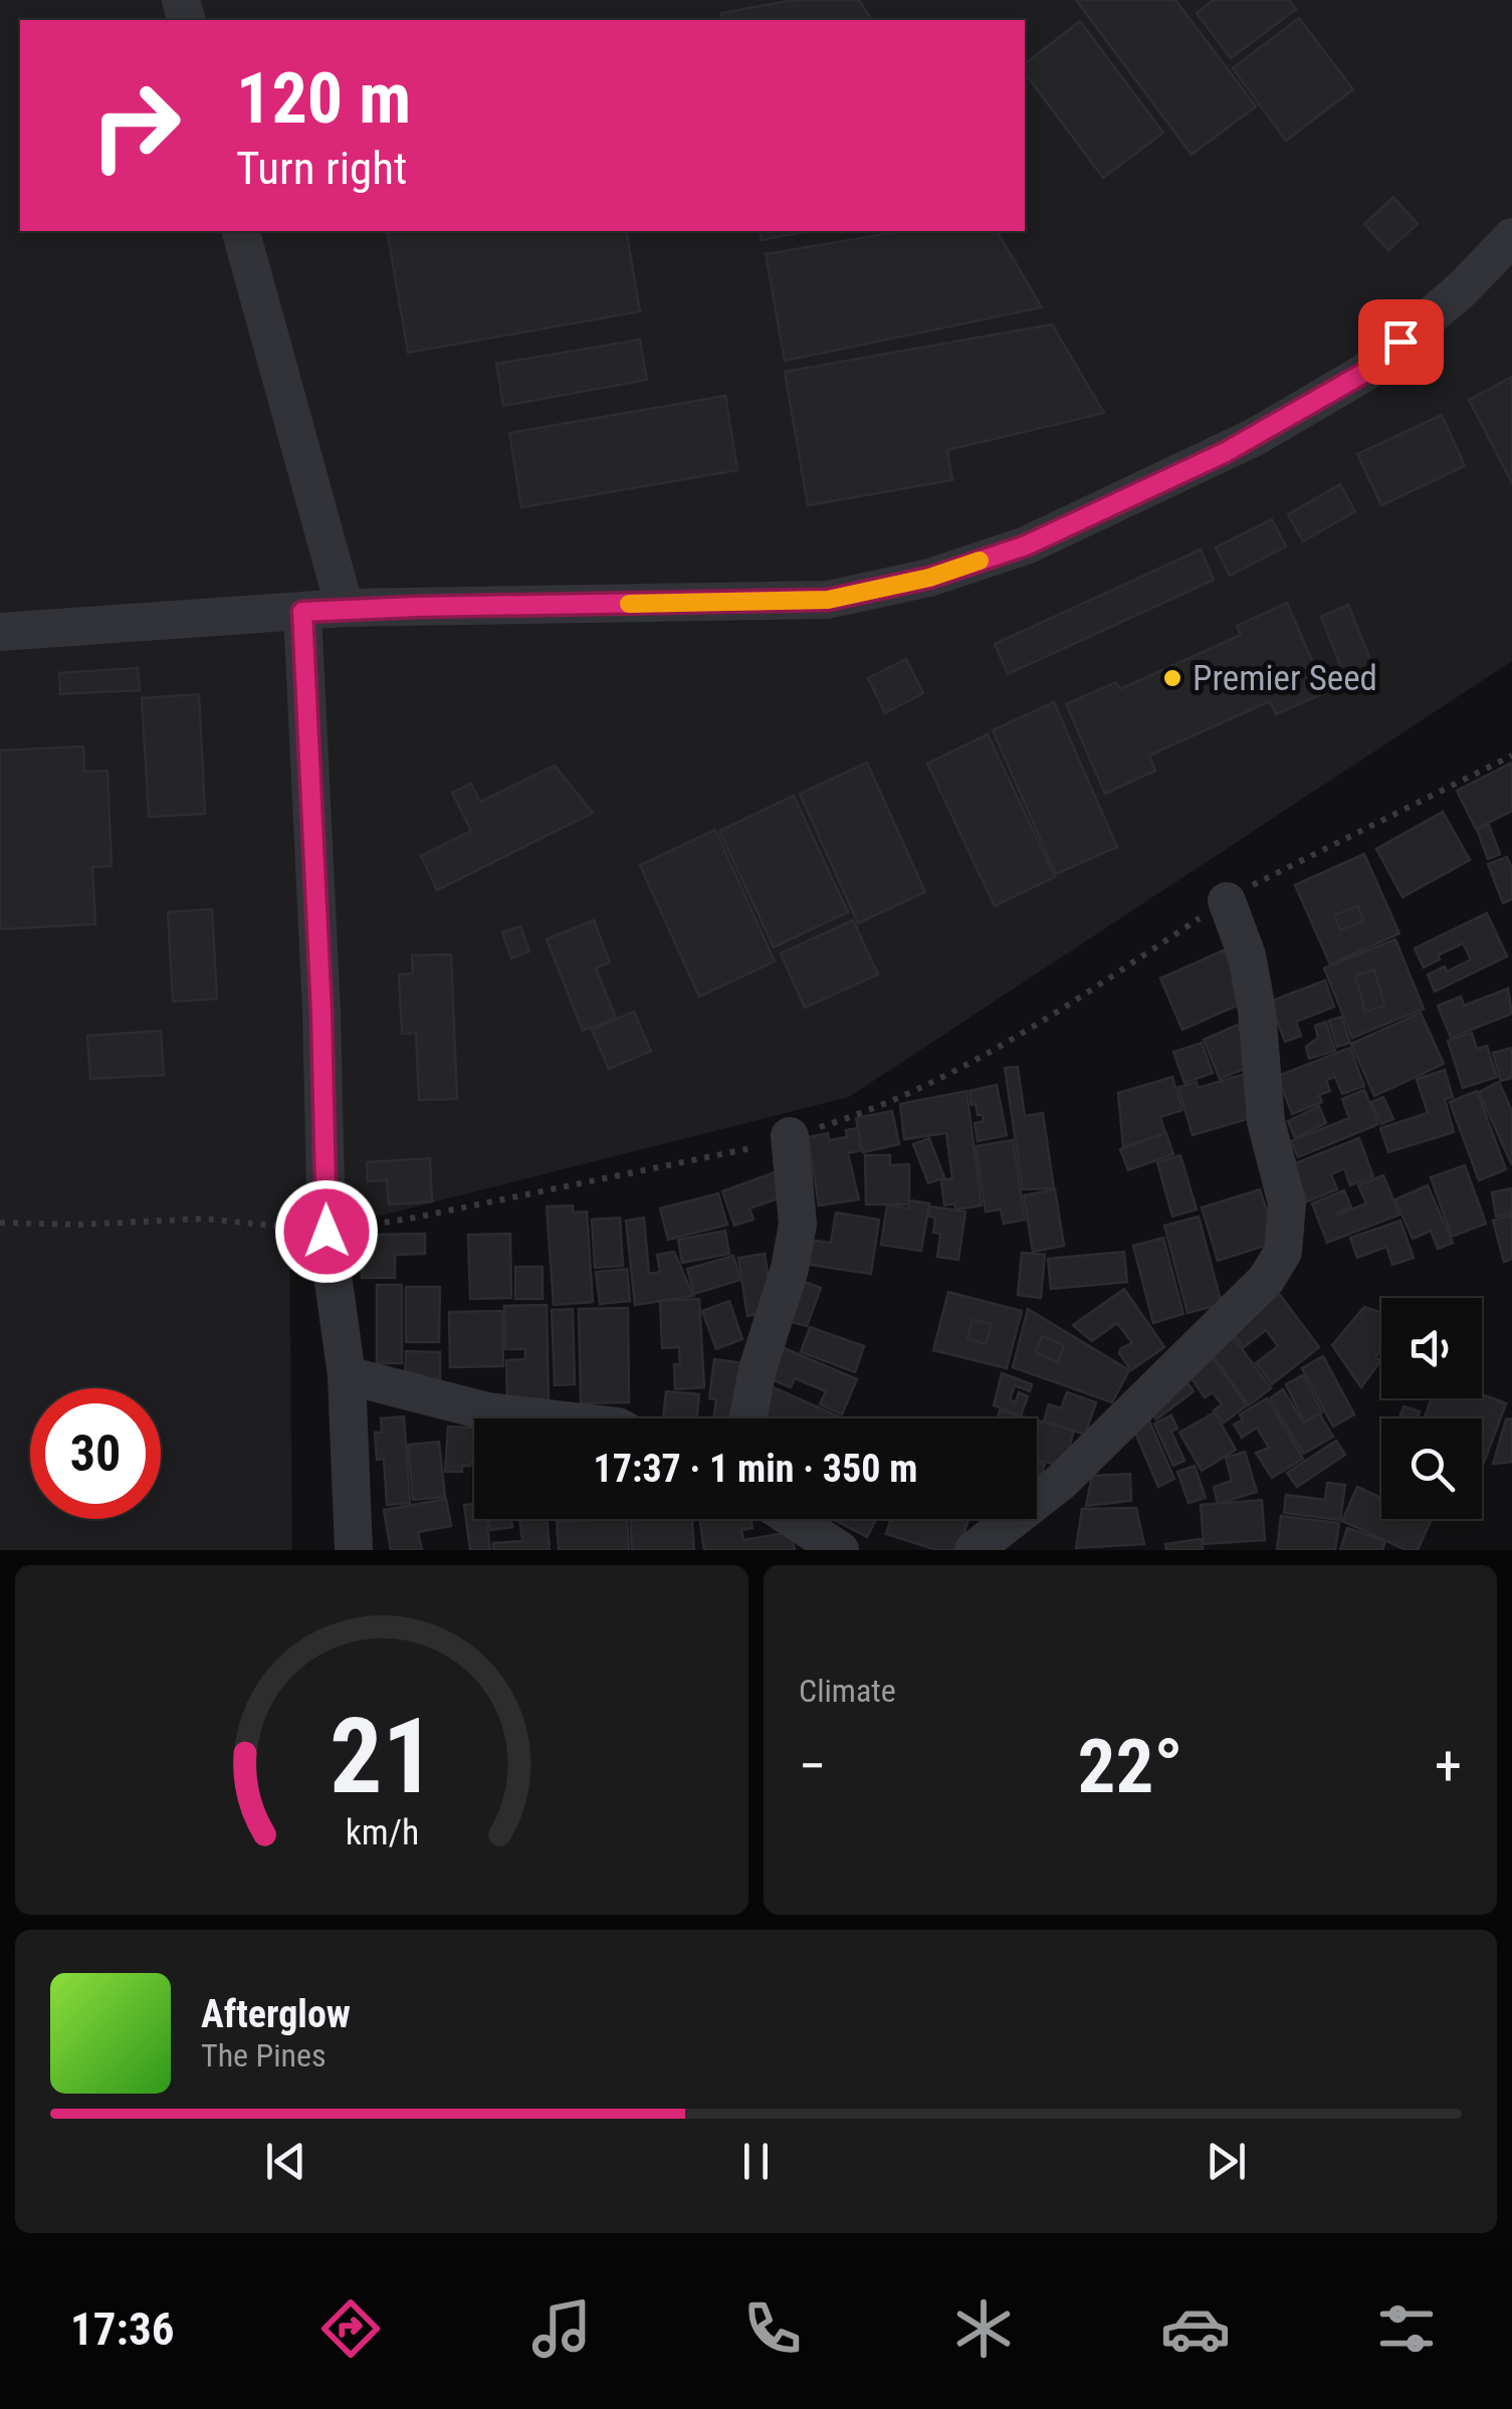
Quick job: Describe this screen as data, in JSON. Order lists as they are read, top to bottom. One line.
{"places":["Premier Seed"],"page":{"turn":["120 m","Turn right"],"limit":"30","trip":"17:37 · 1 min · 350 m","tile":"Climate","heat":["−","22°","+"],"song":["Afterglow","The Pines"],"tabs":"17:36","gauge":["21","km/h"]}}
